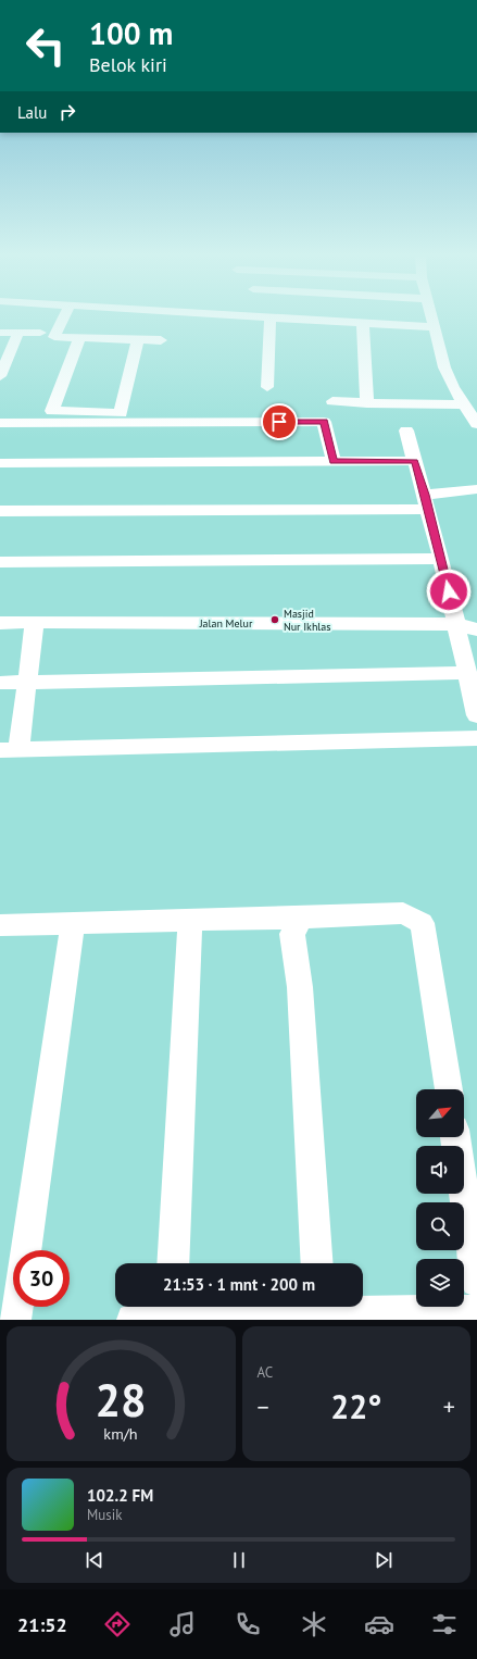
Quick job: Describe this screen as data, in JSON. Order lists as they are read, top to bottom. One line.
{"streets":{"street":["Jalan Melur"]},"places":["Masjid Nur Ikhlas"],"north":"top right","page":{"turn":["100 m","Belok kiri"],"then":"Lalu","limit":"30","trip":"21:53 · 1 mnt · 200 m","tile":"AC","heat":["−","22°","+"],"song":["102.2 FM","Musik"],"tabs":"21:52","gauge":["28","km/h"]}}
